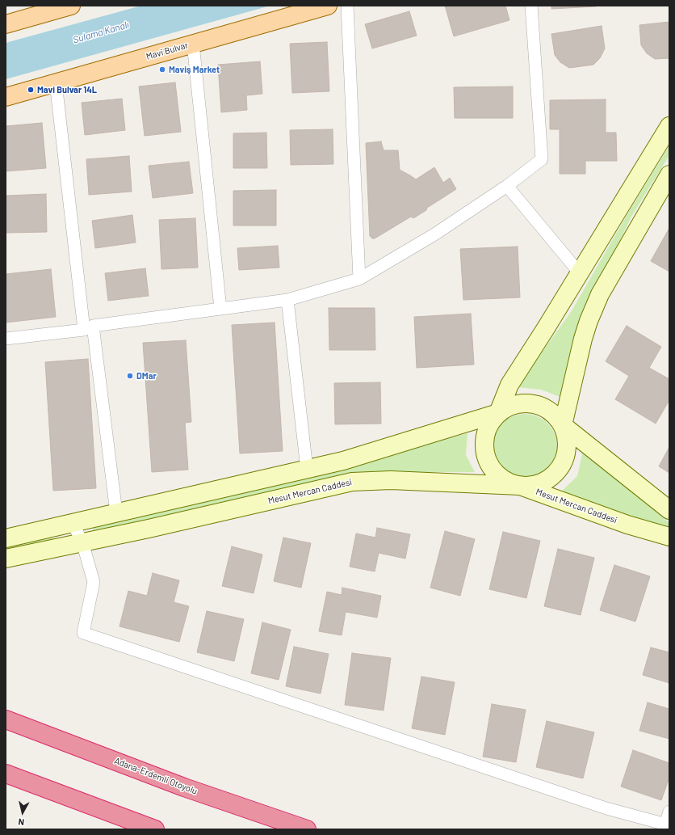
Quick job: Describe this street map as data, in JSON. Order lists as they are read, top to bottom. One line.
{"streets":{"highway":["Adana-Erdemli Otoyolu"],"main road":["Mavi Bulvar","Mesut Mercan Caddesi"]},"water":["Sulama Kanalı"],"places":["Maviş Market","Mavi Bulvar 14L","DMar"],"north":"bottom"}
